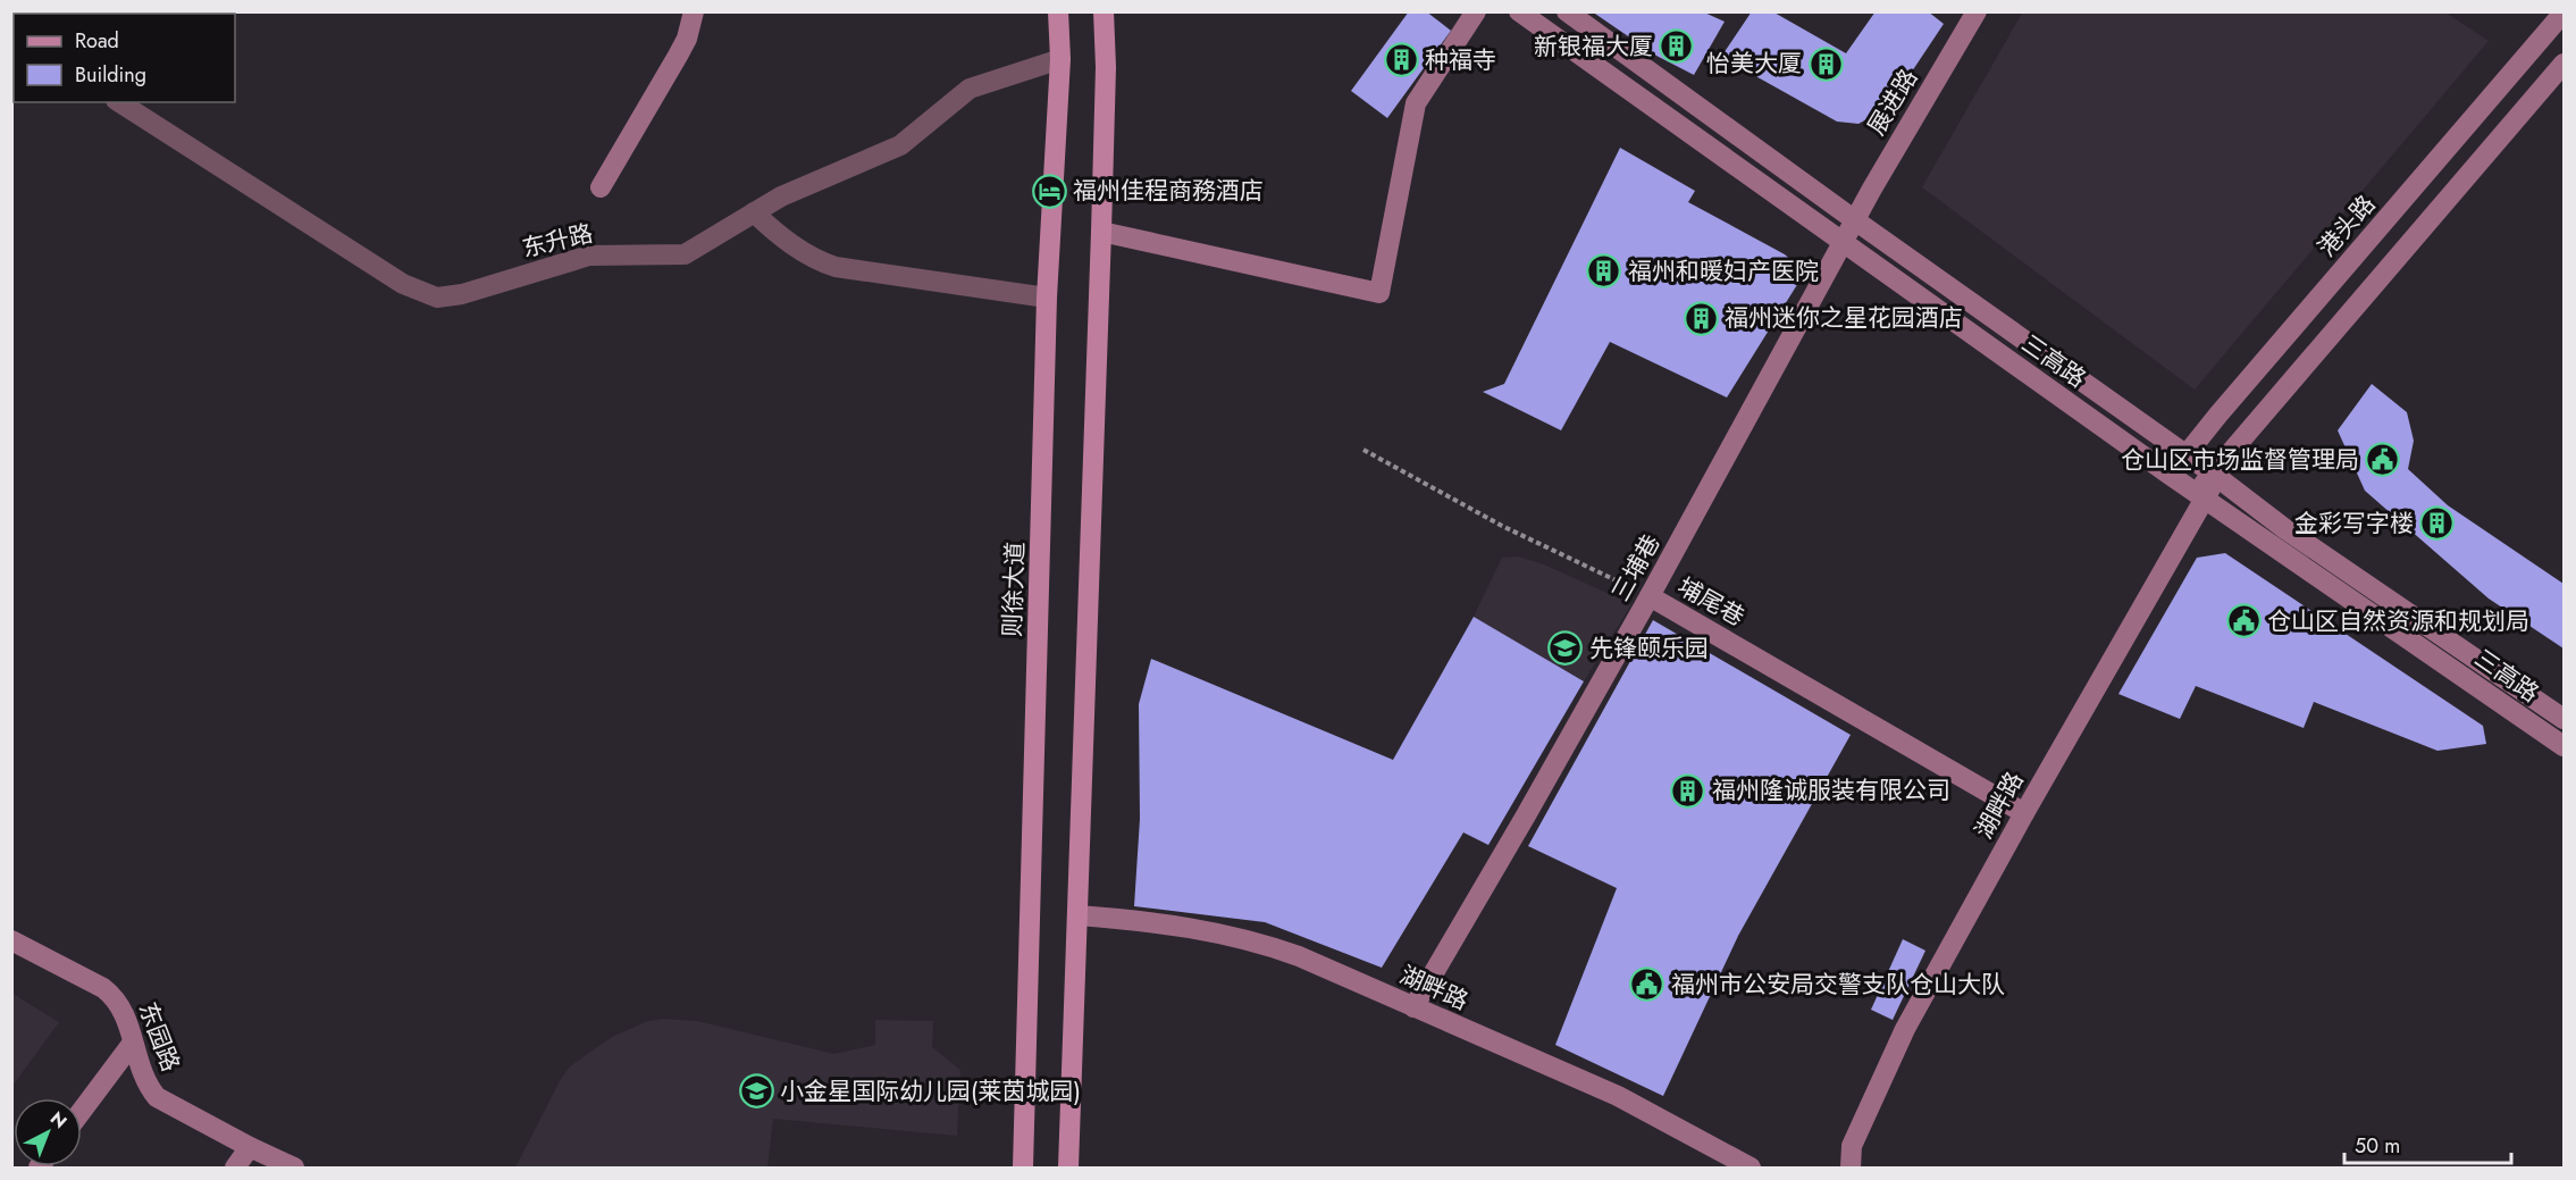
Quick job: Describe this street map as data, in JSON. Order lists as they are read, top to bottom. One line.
{"streets":{"main road":["则徐大道"],"street":["展进路","港头路","东升路","三高路","三埔巷","埔尾巷","湖畔路","东园路"]},"crossings":[["展进路","三高路"],["展进路","三埔巷"],["港头路","三高路"],["东升路","则徐大道"],["三高路","三埔巷"],["三高路","湖畔路"],["三埔巷","埔尾巷"],["三埔巷","湖畔路"],["埔尾巷","湖畔路"]],"places":{"building":["新银福大厦","种福寺","怡美大厦","福州和暖妇产医院","福州迷你之星花园酒店","金彩写字楼","福州隆诚服装有限公司"],"hotel":["福州佳程商務酒店"],"public building":["仓山区市场监督管理局","仓山区自然资源和规划局","福州市公安局交警支队仓山大队"],"school or university":["先锋颐乐园","小金星国际幼儿园(莱茵城园)"]},"legend":["Road","Building"],"scale_bar":"50 m","north":"top right"}
